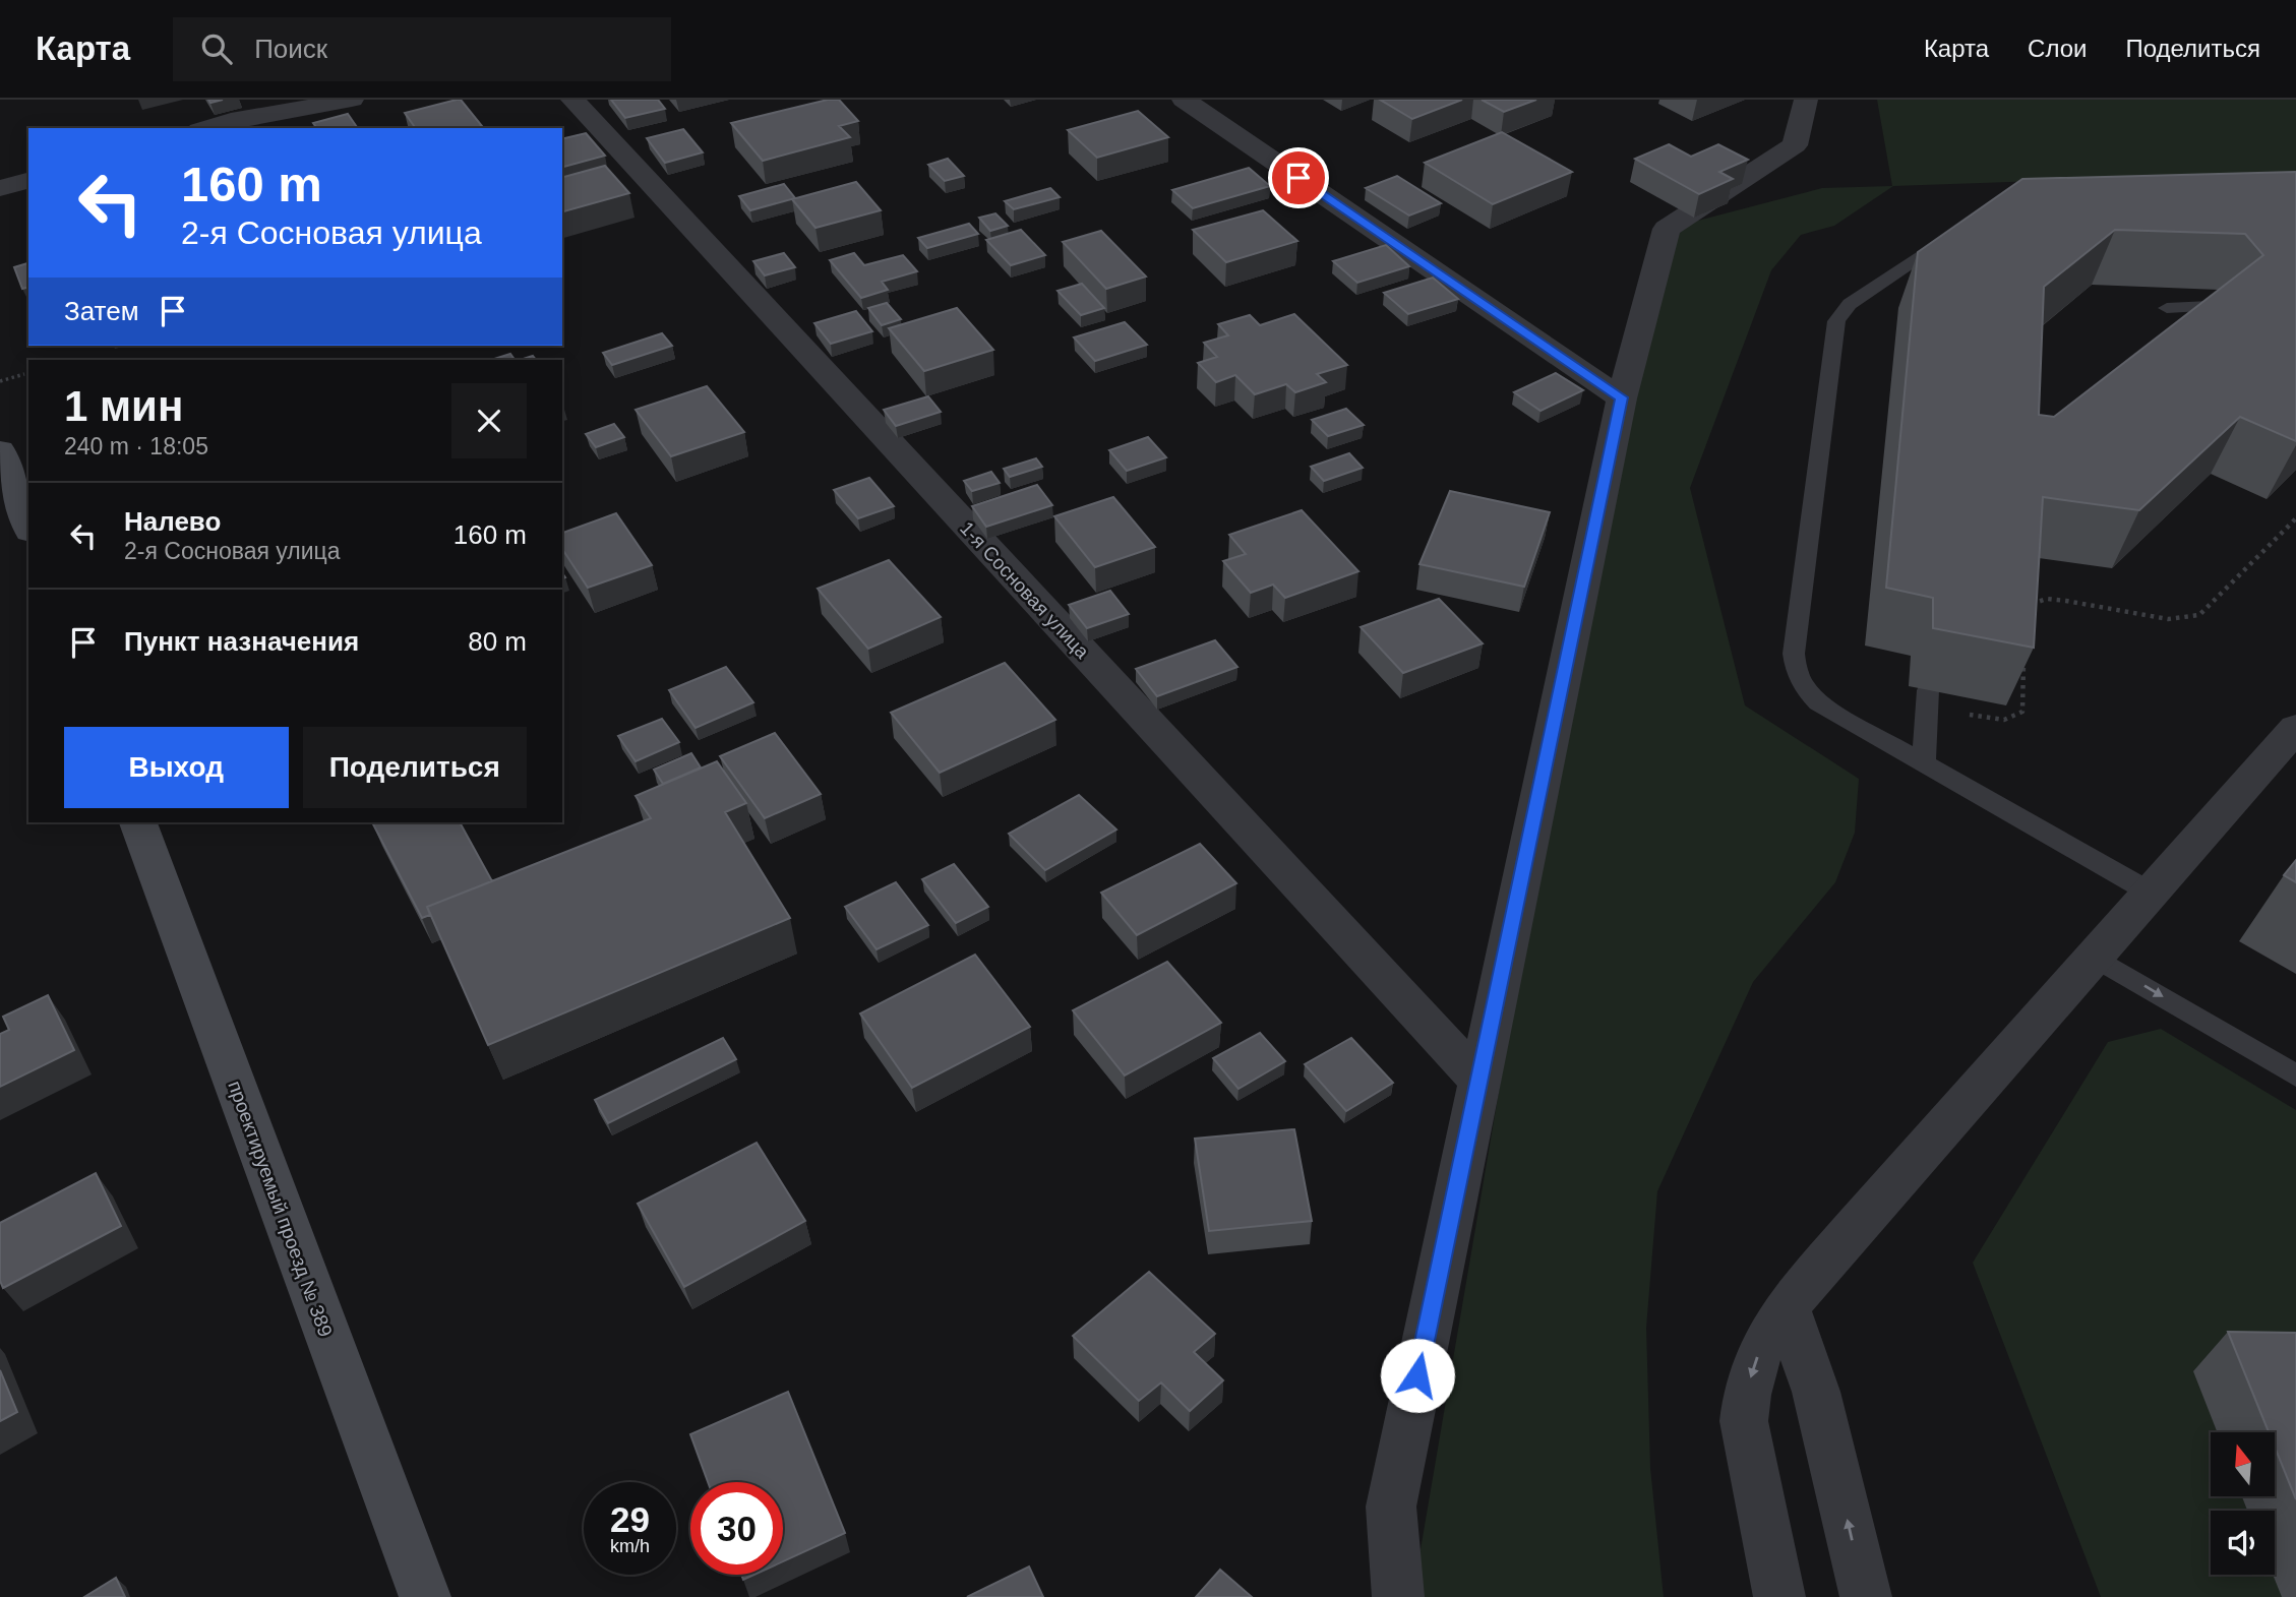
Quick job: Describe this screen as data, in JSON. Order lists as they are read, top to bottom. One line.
{"streets":{"main road":["проектируемый проезд № 389"],"street":["1-я Сосновая улица"]},"north":"top","page":{"header":"Карта","search":"Поиск","nav":["Карта","Слои","Поделиться"],"turn":["160 m","2-я Сосновая улица"],"then":"Затем","heading":["1 мин","240 m · 18:05"],"list":[{"name":"Налево","note":"2-я Сосновая улица","value":"160 m"},{"name":"Пункт назначения","value":"80 m"}],"buttons":["Выход","Поделиться"],"speed":"29 km/h","limit":"30"}}
